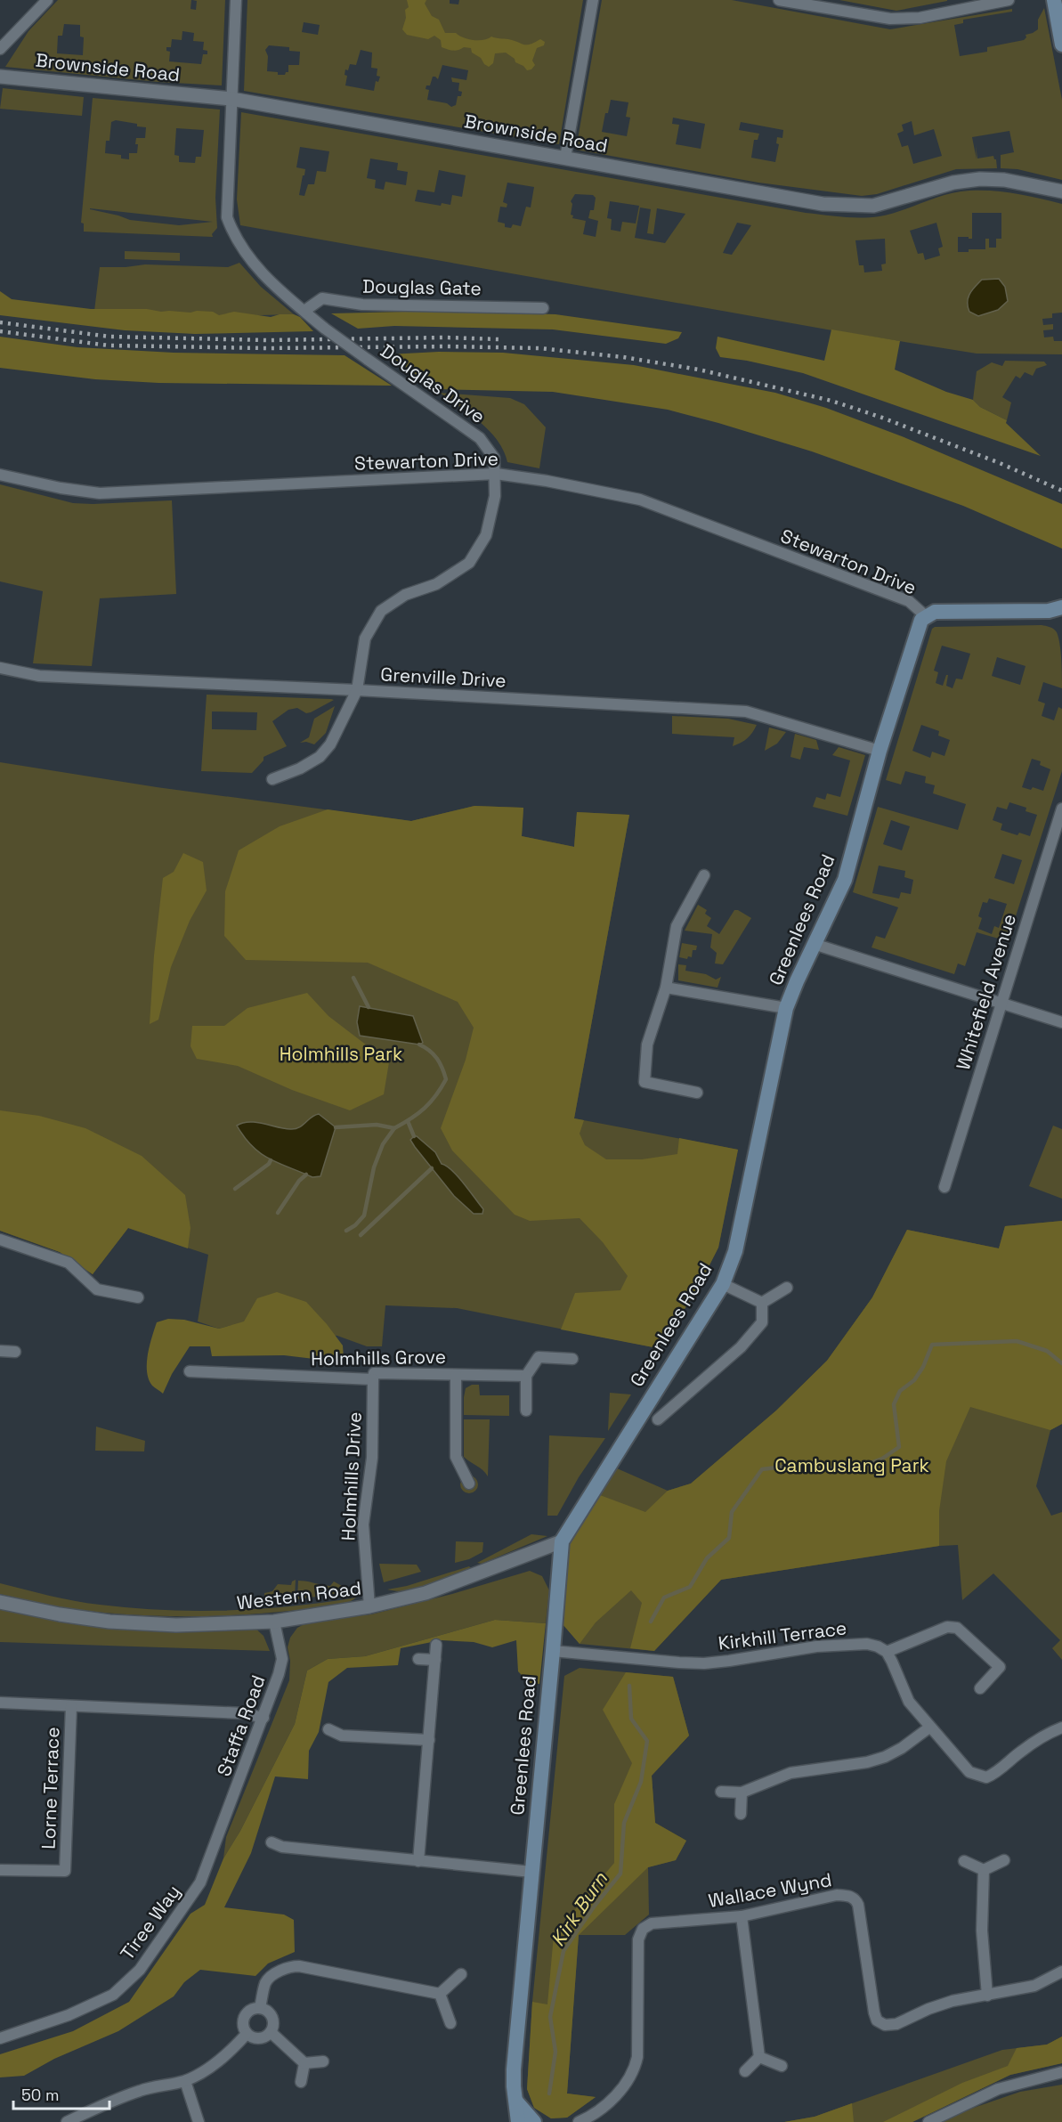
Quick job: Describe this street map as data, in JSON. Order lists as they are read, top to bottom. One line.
{"streets":{"main road":["Greenlees Road"],"street":["Brownside Road","Douglas Gate","Douglas Drive","Stewarton Drive","Grenville Drive","Whitefield Avenue","Holmhills Grove","Holmhills Drive","Western Road","Kirkhill Terrace","Staffa Road","Lorne Terrace","Wallace Wynd","Tiree Way"]},"crossings":[["Brownside Road","Douglas Drive"],["Douglas Gate","Douglas Drive"],["Douglas Drive","Stewarton Drive"],["Douglas Drive","Grenville Drive"],["Stewarton Drive","Greenlees Road"],["Grenville Drive","Greenlees Road"],["Greenlees Road","Western Road"],["Greenlees Road","Kirkhill Terrace"],["Holmhills Grove","Holmhills Drive"],["Holmhills Drive","Western Road"],["Western Road","Staffa Road"],["Staffa Road","Lorne Terrace"],["Staffa Road","Tiree Way"]],"water":["Kirk Burn"],"parks":["Holmhills Park","Cambuslang Park"],"scale_bar":"50 m"}
